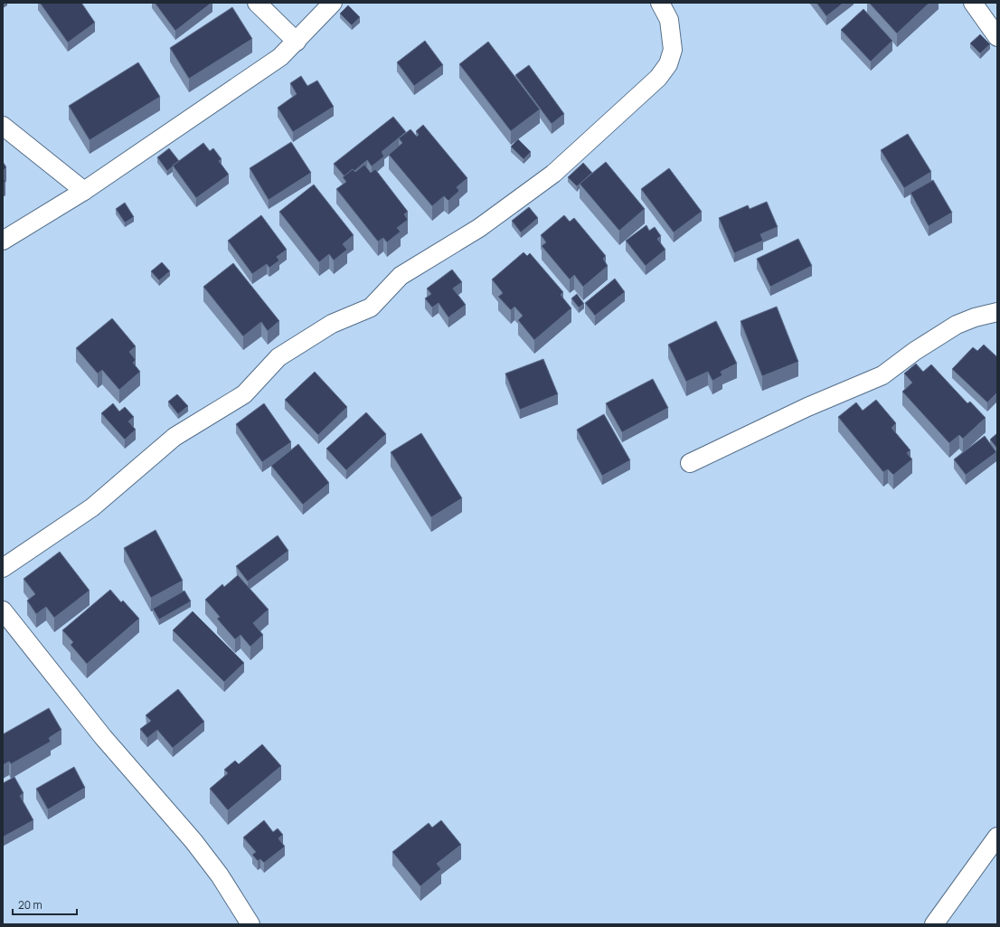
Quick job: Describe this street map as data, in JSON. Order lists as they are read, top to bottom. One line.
{"scale_bar":"20 m"}
